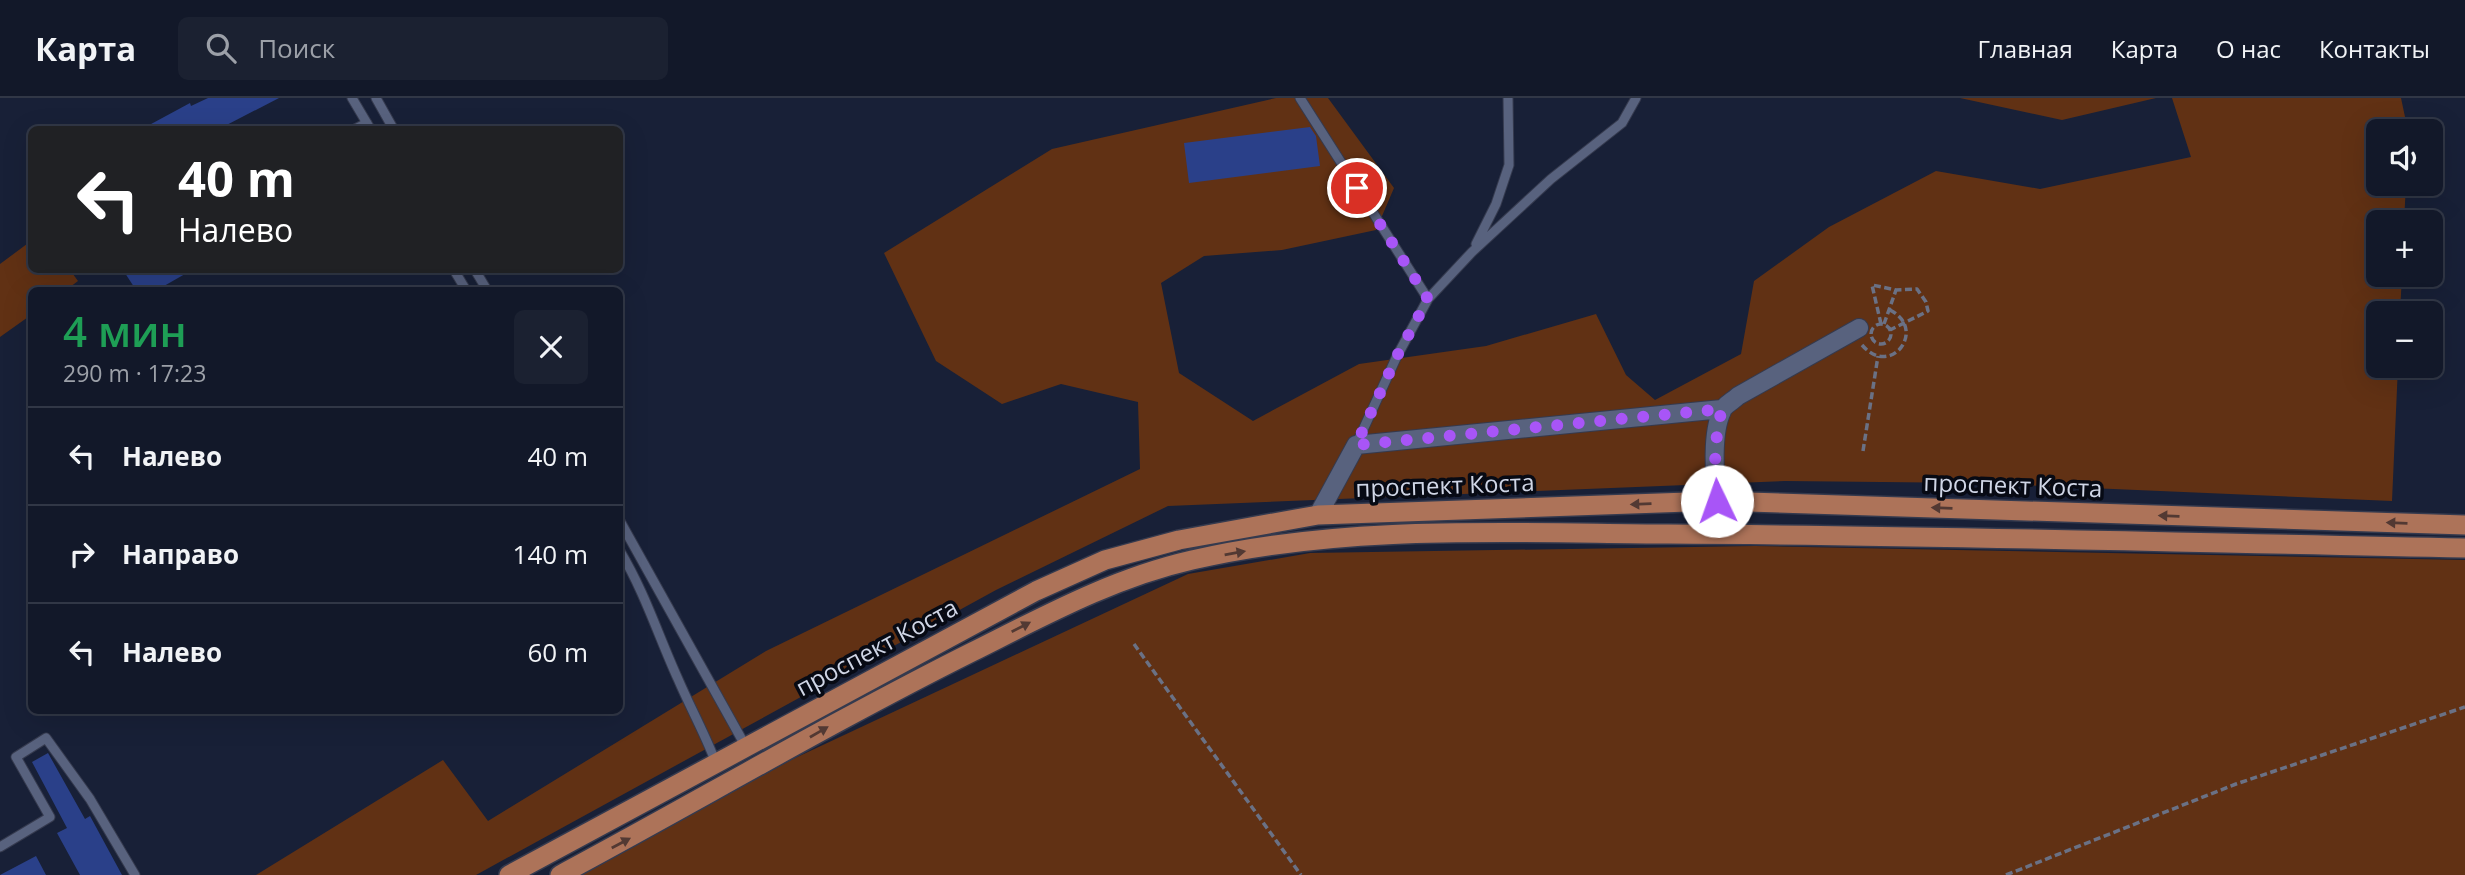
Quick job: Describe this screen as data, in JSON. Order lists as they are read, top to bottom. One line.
{"streets":{"main road":["проспект Коста"]},"page":{"header":"Карта","search":"Поиск","nav":["Главная","Карта","О нас","Контакты"],"map_buttons":["+","−"],"turn":["40 m","Налево"],"heading":["4 мин","290 m · 17:23"],"list":[{"name":"Налево","value":"40 m"},{"name":"Направо","value":"140 m"},{"name":"Налево","value":"60 m"}]}}
